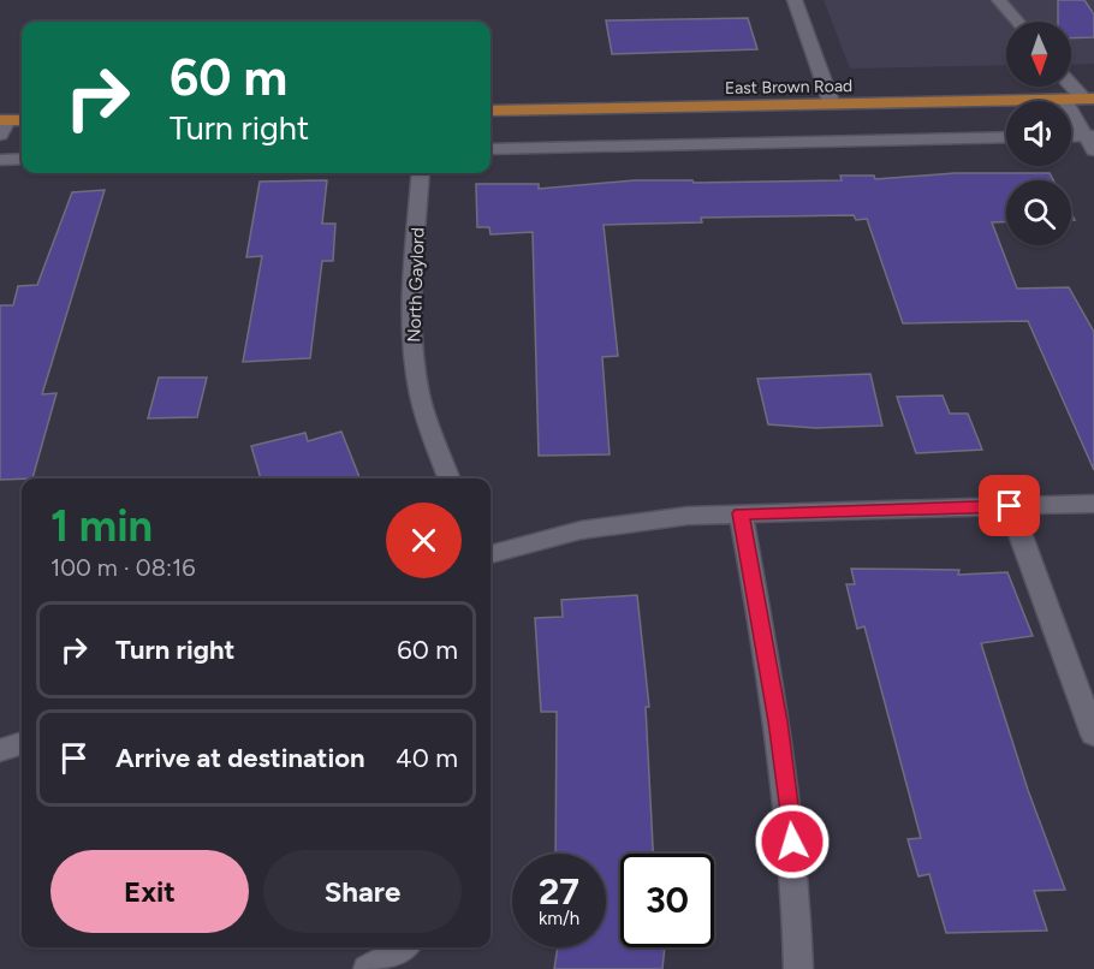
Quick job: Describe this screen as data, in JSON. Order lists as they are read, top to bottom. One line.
{"streets":{"main road":["East Brown Road"],"street":["North Gaylord"]},"north":"bottom","page":{"turn":["60 m","Turn right"],"heading":["1 min","100 m · 08:16"],"list":[{"name":"Turn right","value":"60 m"},{"name":"Arrive at destination","value":"40 m"}],"buttons":["Exit","Share"],"speed":"27 km/h","limit":"30"}}
